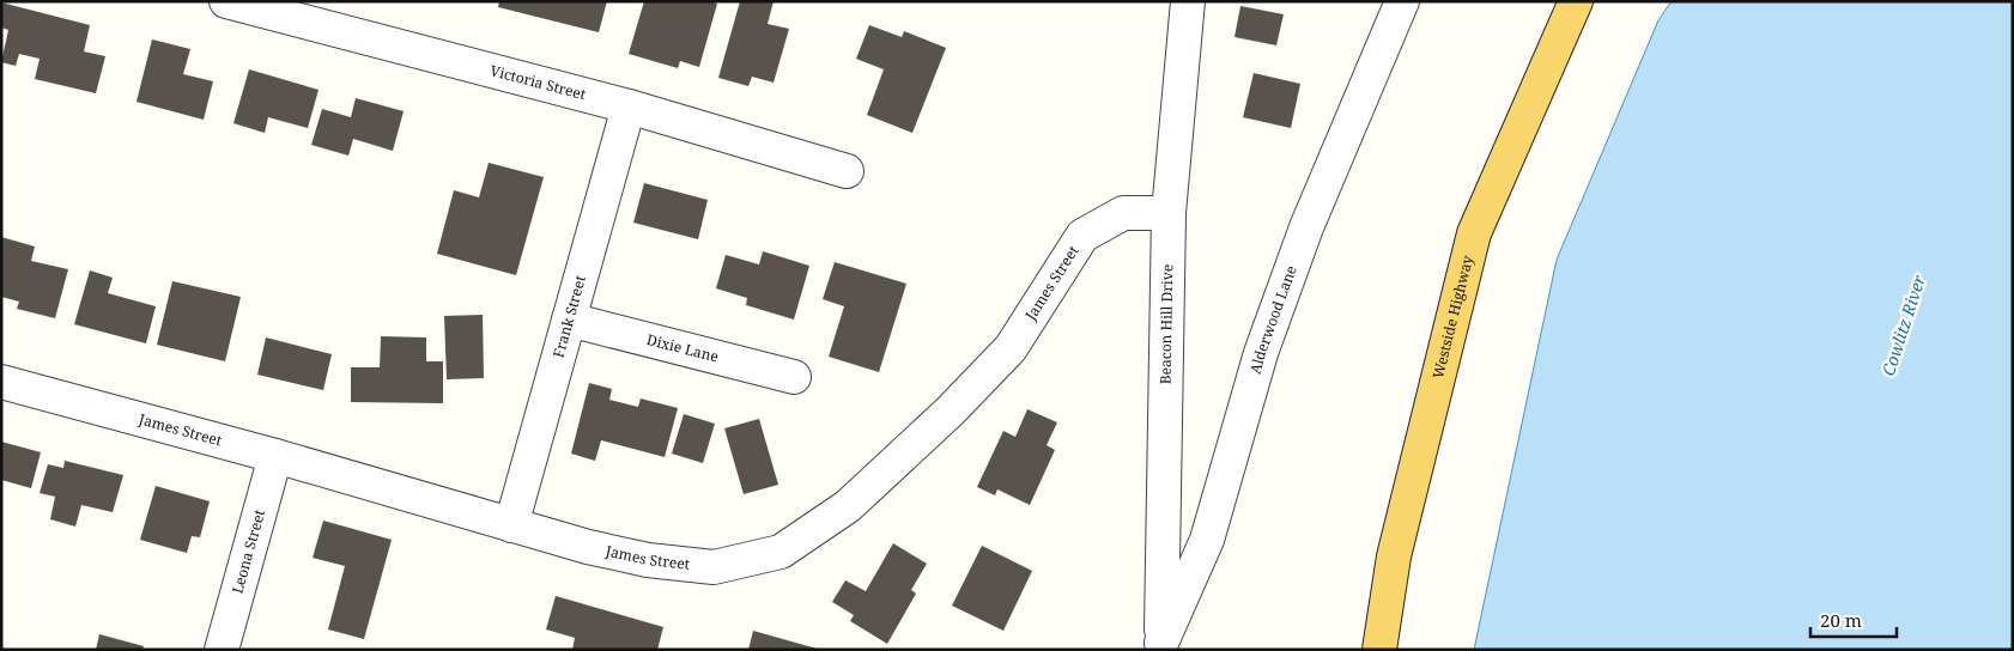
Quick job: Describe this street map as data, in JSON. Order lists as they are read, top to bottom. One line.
{"streets":{"main road":["Westside Highway"],"street":["Victoria Street","James Street","Frank Street","Alderwood Lane","Beacon Hill Drive","Dixie Lane","Leona Street"]},"crossings":[["Victoria Street","Frank Street"],["James Street","Frank Street"],["James Street","Beacon Hill Drive"],["James Street","Leona Street"],["Frank Street","Dixie Lane"],["Alderwood Lane","Beacon Hill Drive"]],"water":["Cowlitz River"],"scale_bar":"20 m"}
